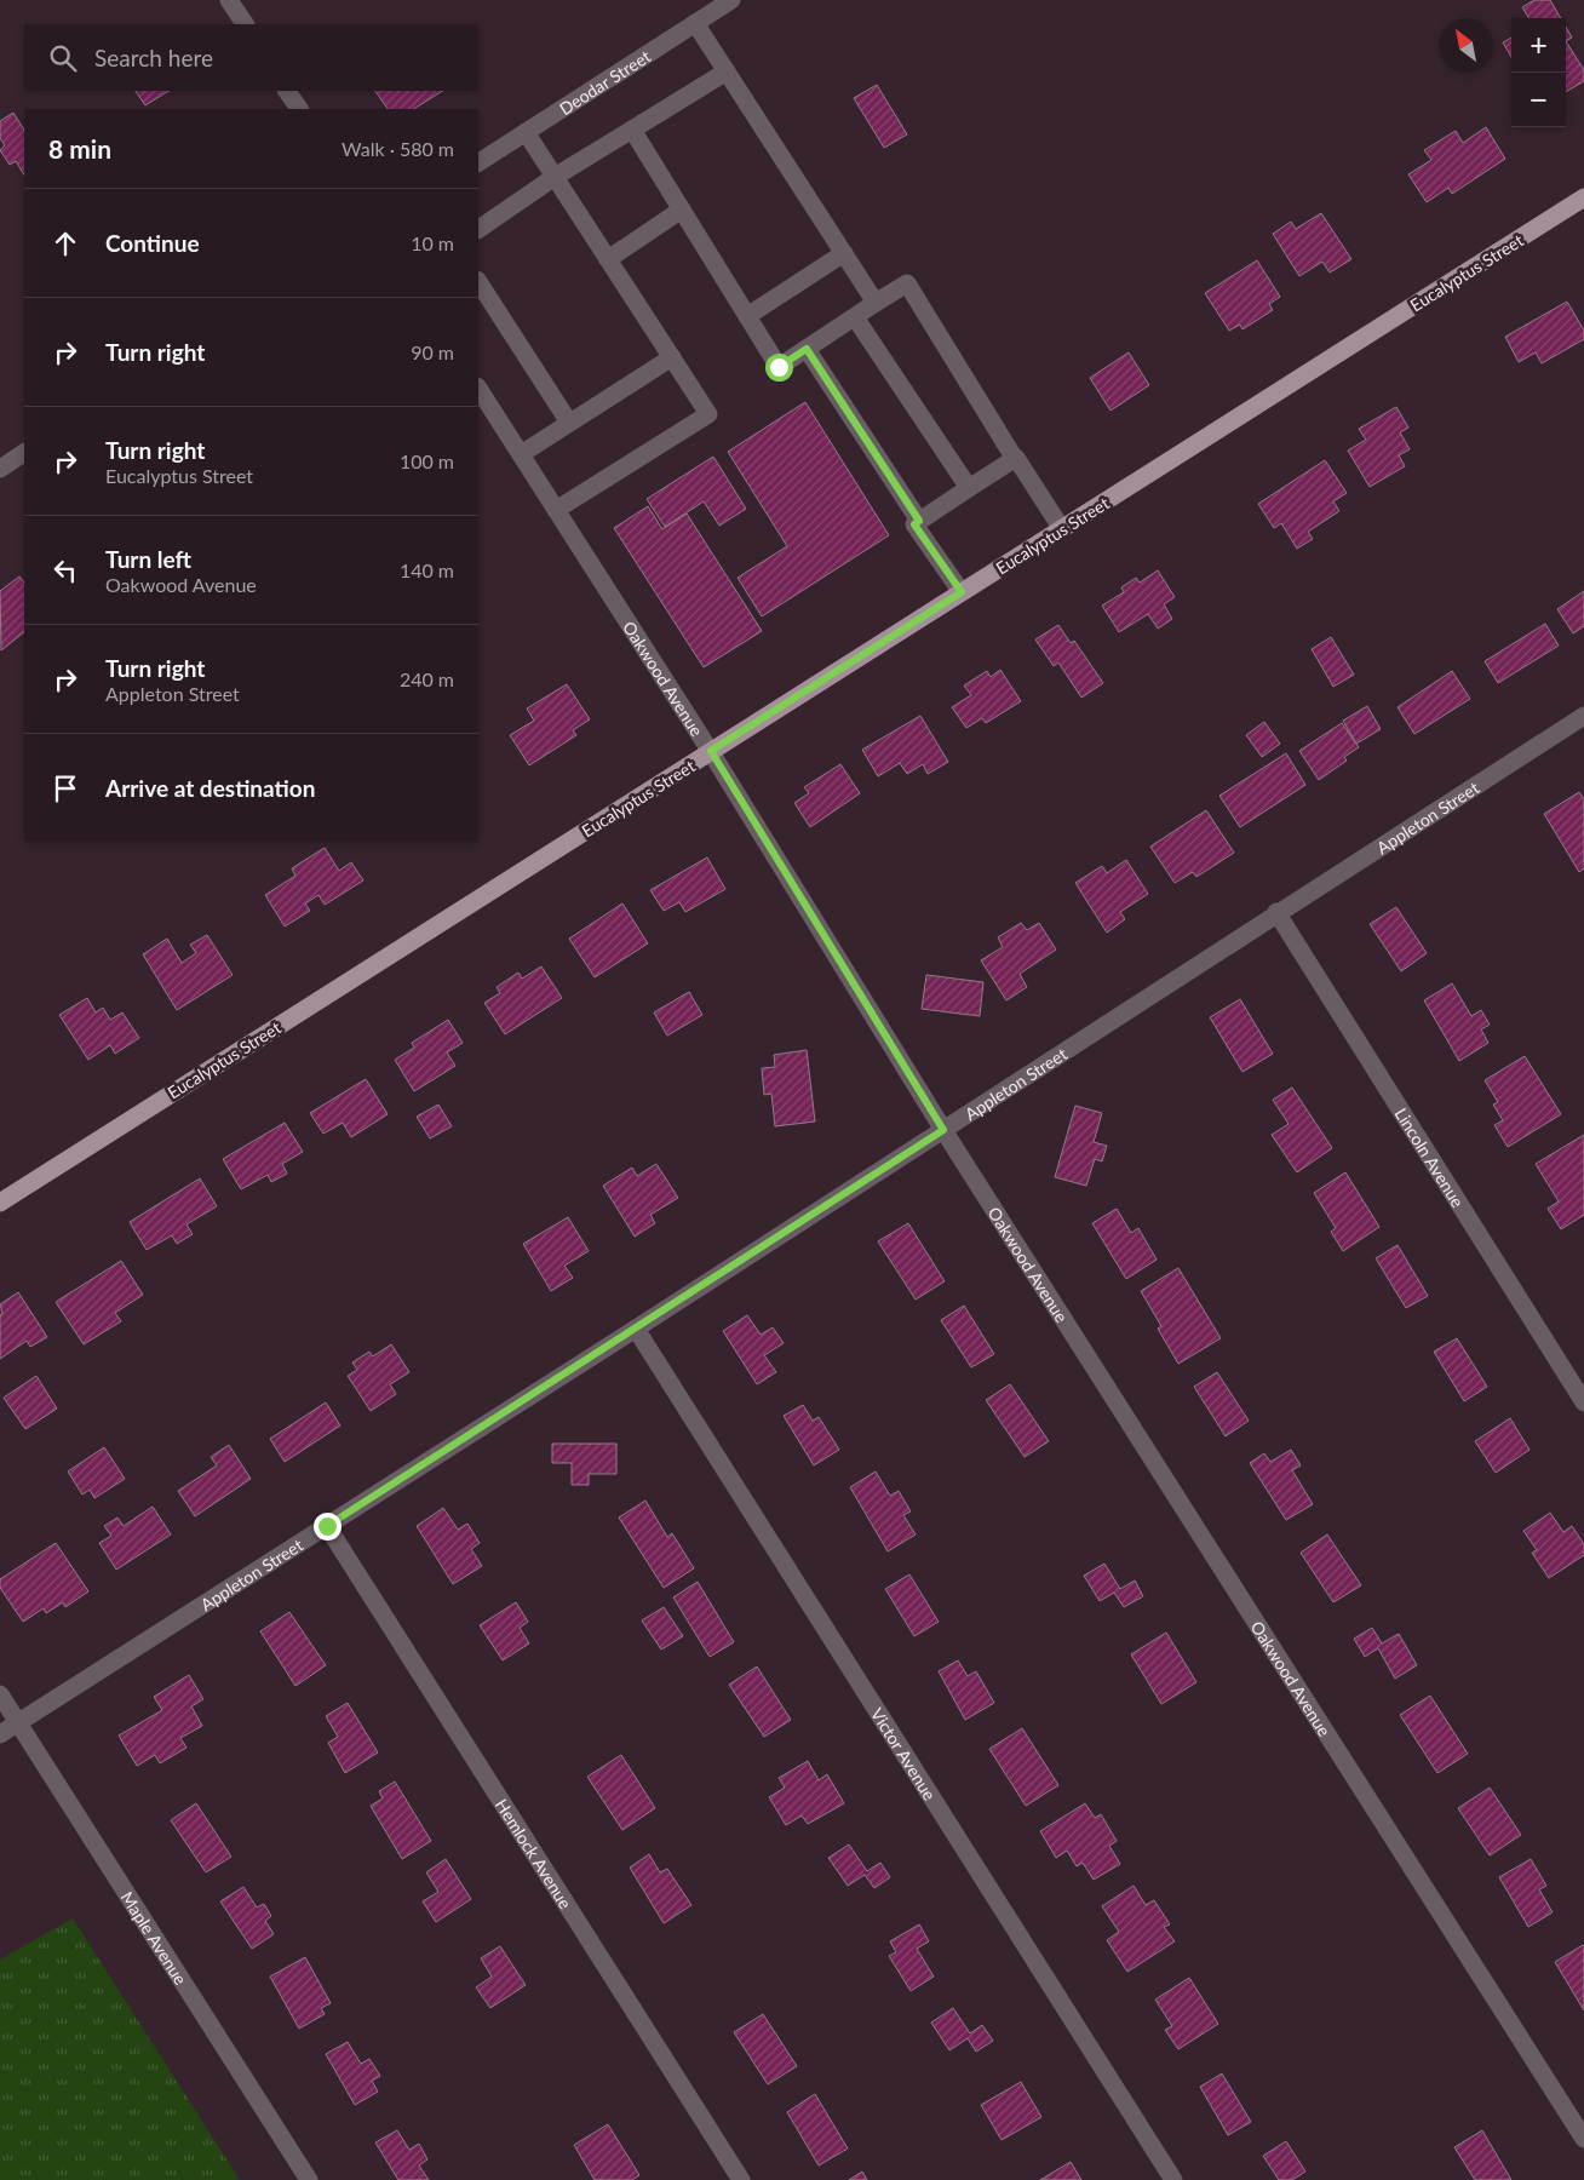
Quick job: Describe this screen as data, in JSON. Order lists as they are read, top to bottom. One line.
{"streets":{"main road":["Eucalyptus Street"],"street":["Deodar Street","Oakwood Avenue","Appleton Street","Lincoln Avenue","Victor Avenue","Hemlock Avenue","Maple Avenue"]},"crossings":[["Eucalyptus Street","Oakwood Avenue"],["Oakwood Avenue","Appleton Street"],["Appleton Street","Lincoln Avenue"],["Appleton Street","Victor Avenue"],["Appleton Street","Hemlock Avenue"],["Appleton Street","Maple Avenue"]],"north":"top left","page":{"map_buttons":["+","−"],"search":"Search here","heading":["8 min","Walk · 580 m"],"list":[["Continue","10 m"],["Turn right","90 m"],["Turn right","Eucalyptus Street","100 m"],["Turn left","Oakwood Avenue","140 m"],["Turn right","Appleton Street","240 m"],"Arrive at destination"]}}
